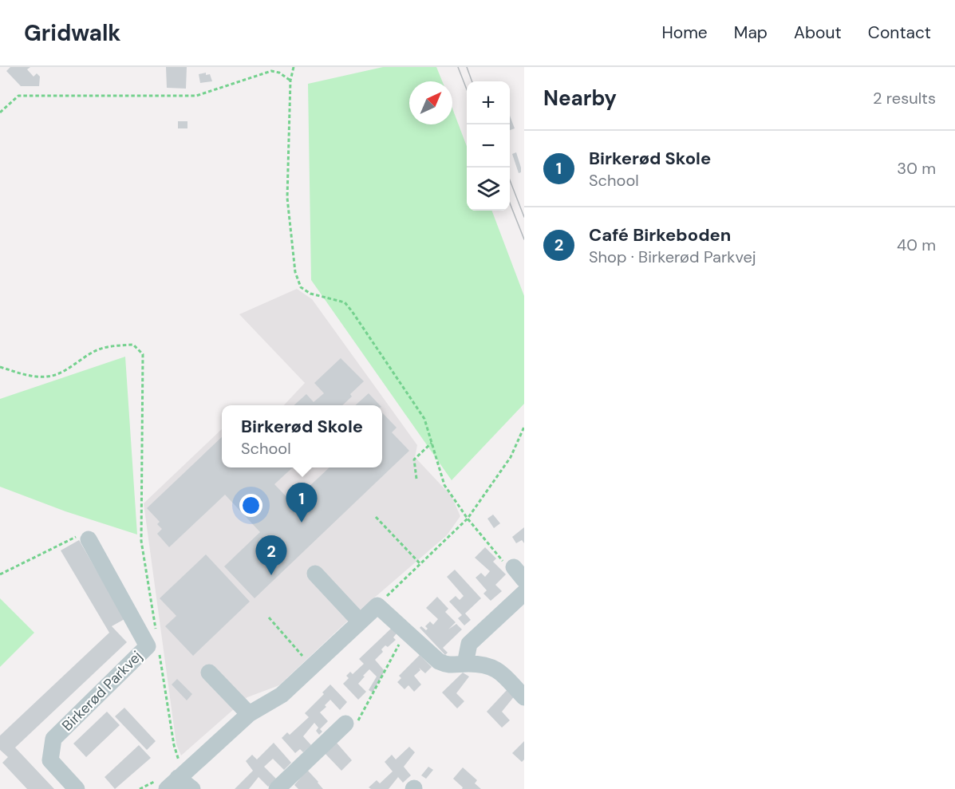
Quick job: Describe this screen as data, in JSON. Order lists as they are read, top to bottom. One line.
{"streets":{"street":["Birkerød Parkvej"]},"north":"top right","page":{"header":"Gridwalk","nav":["Home","Map","About","Contact"],"heading":["Nearby","2 results"],"map_buttons":["+","−"],"list":[{"mark":"1","name":"Birkerød Skole","note":"School","value":"30 m"},{"mark":"2","name":"Café Birkeboden","note":"Shop · Birkerød Parkvej","value":"40 m"}],"popup":["Birkerød Skole","School"],"pins":["1","2"]}}
